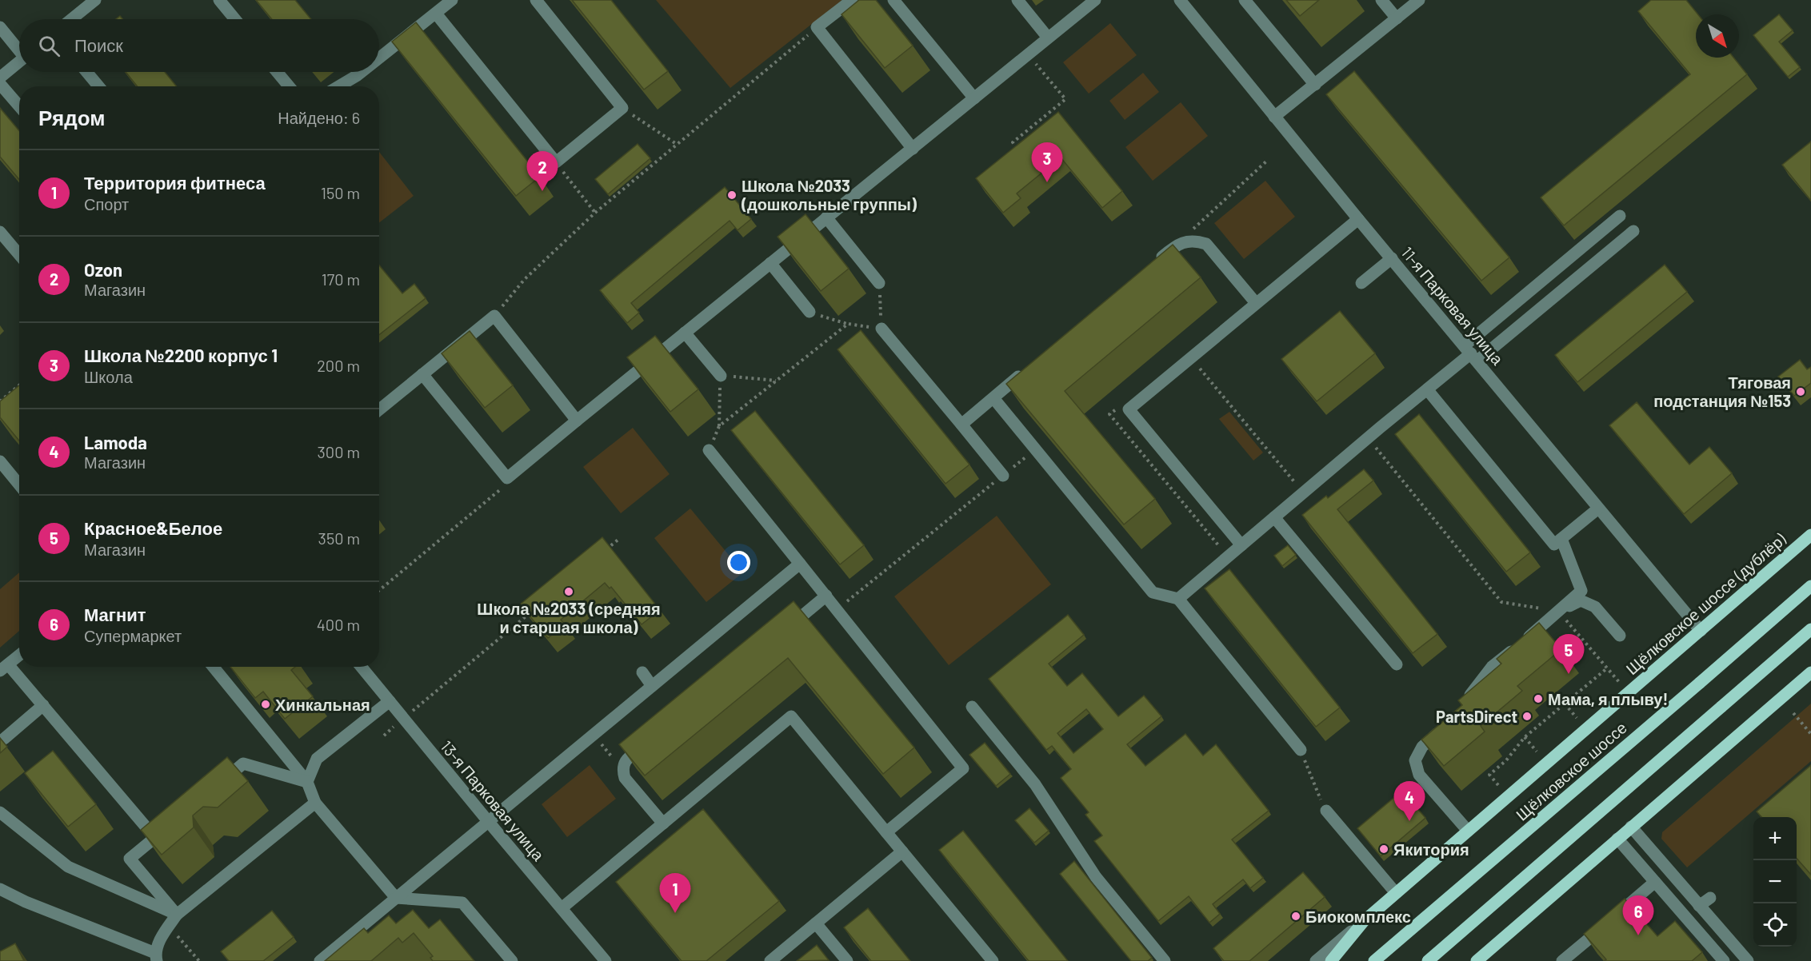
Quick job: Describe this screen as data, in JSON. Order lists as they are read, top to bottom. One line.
{"streets":{"main road":["Щёлковское шоссе (дублёр)","Щёлковское шоссе"],"street":["11-я Парковая улица","13-я Парковая улица"]},"crossings":[["11-я Парковая улица","Щёлковское шоссе (дублёр)"]],"places":["Школа №2033 (дошкольные группы)","Тяговая подстанция №153","Школа №2033 (средняя и старшая школа)","Мама, я плыву!","Хинкальная","PartsDirect","Якитория","Биокомплекс"],"north":"bottom right","page":{"search":"Поиск","heading":["Рядом","Найдено: 6"],"pins":["3","2","5","4","1","6"],"list":[{"mark":"1","name":"Территория фитнеса","note":"Спорт","value":"150 m"},{"mark":"2","name":"Ozon","note":"Магазин","value":"170 m"},{"mark":"3","name":"Школа №2200 корпус 1","note":"Школа","value":"200 m"},{"mark":"4","name":"Lamoda","note":"Магазин","value":"300 m"},{"mark":"5","name":"Красное&Белое","note":"Магазин","value":"350 m"},{"mark":"6","name":"Магнит","note":"Супермаркет","value":"400 m"}],"map_buttons":["+","−"]}}
